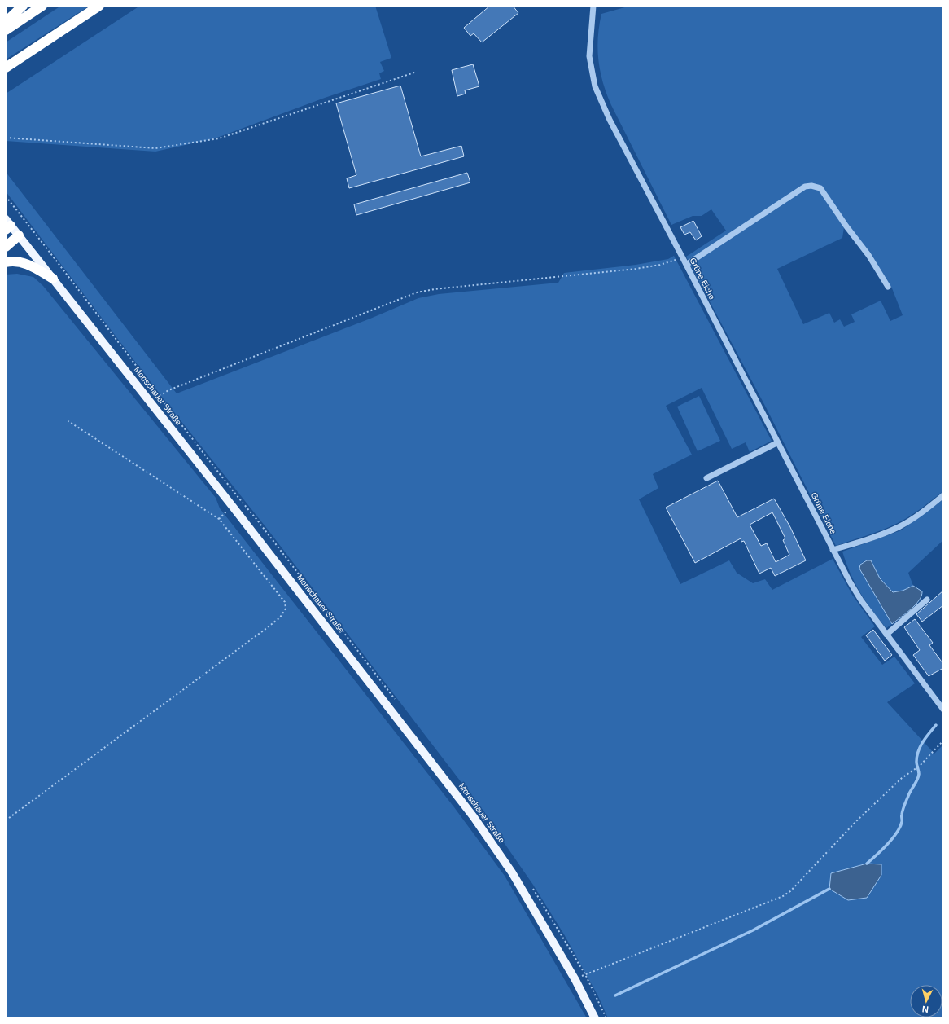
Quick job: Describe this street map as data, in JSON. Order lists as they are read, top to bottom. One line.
{"streets":{"main road":["Monschauer Straße"],"street":["Grüne Eiche"]},"north":"bottom"}
